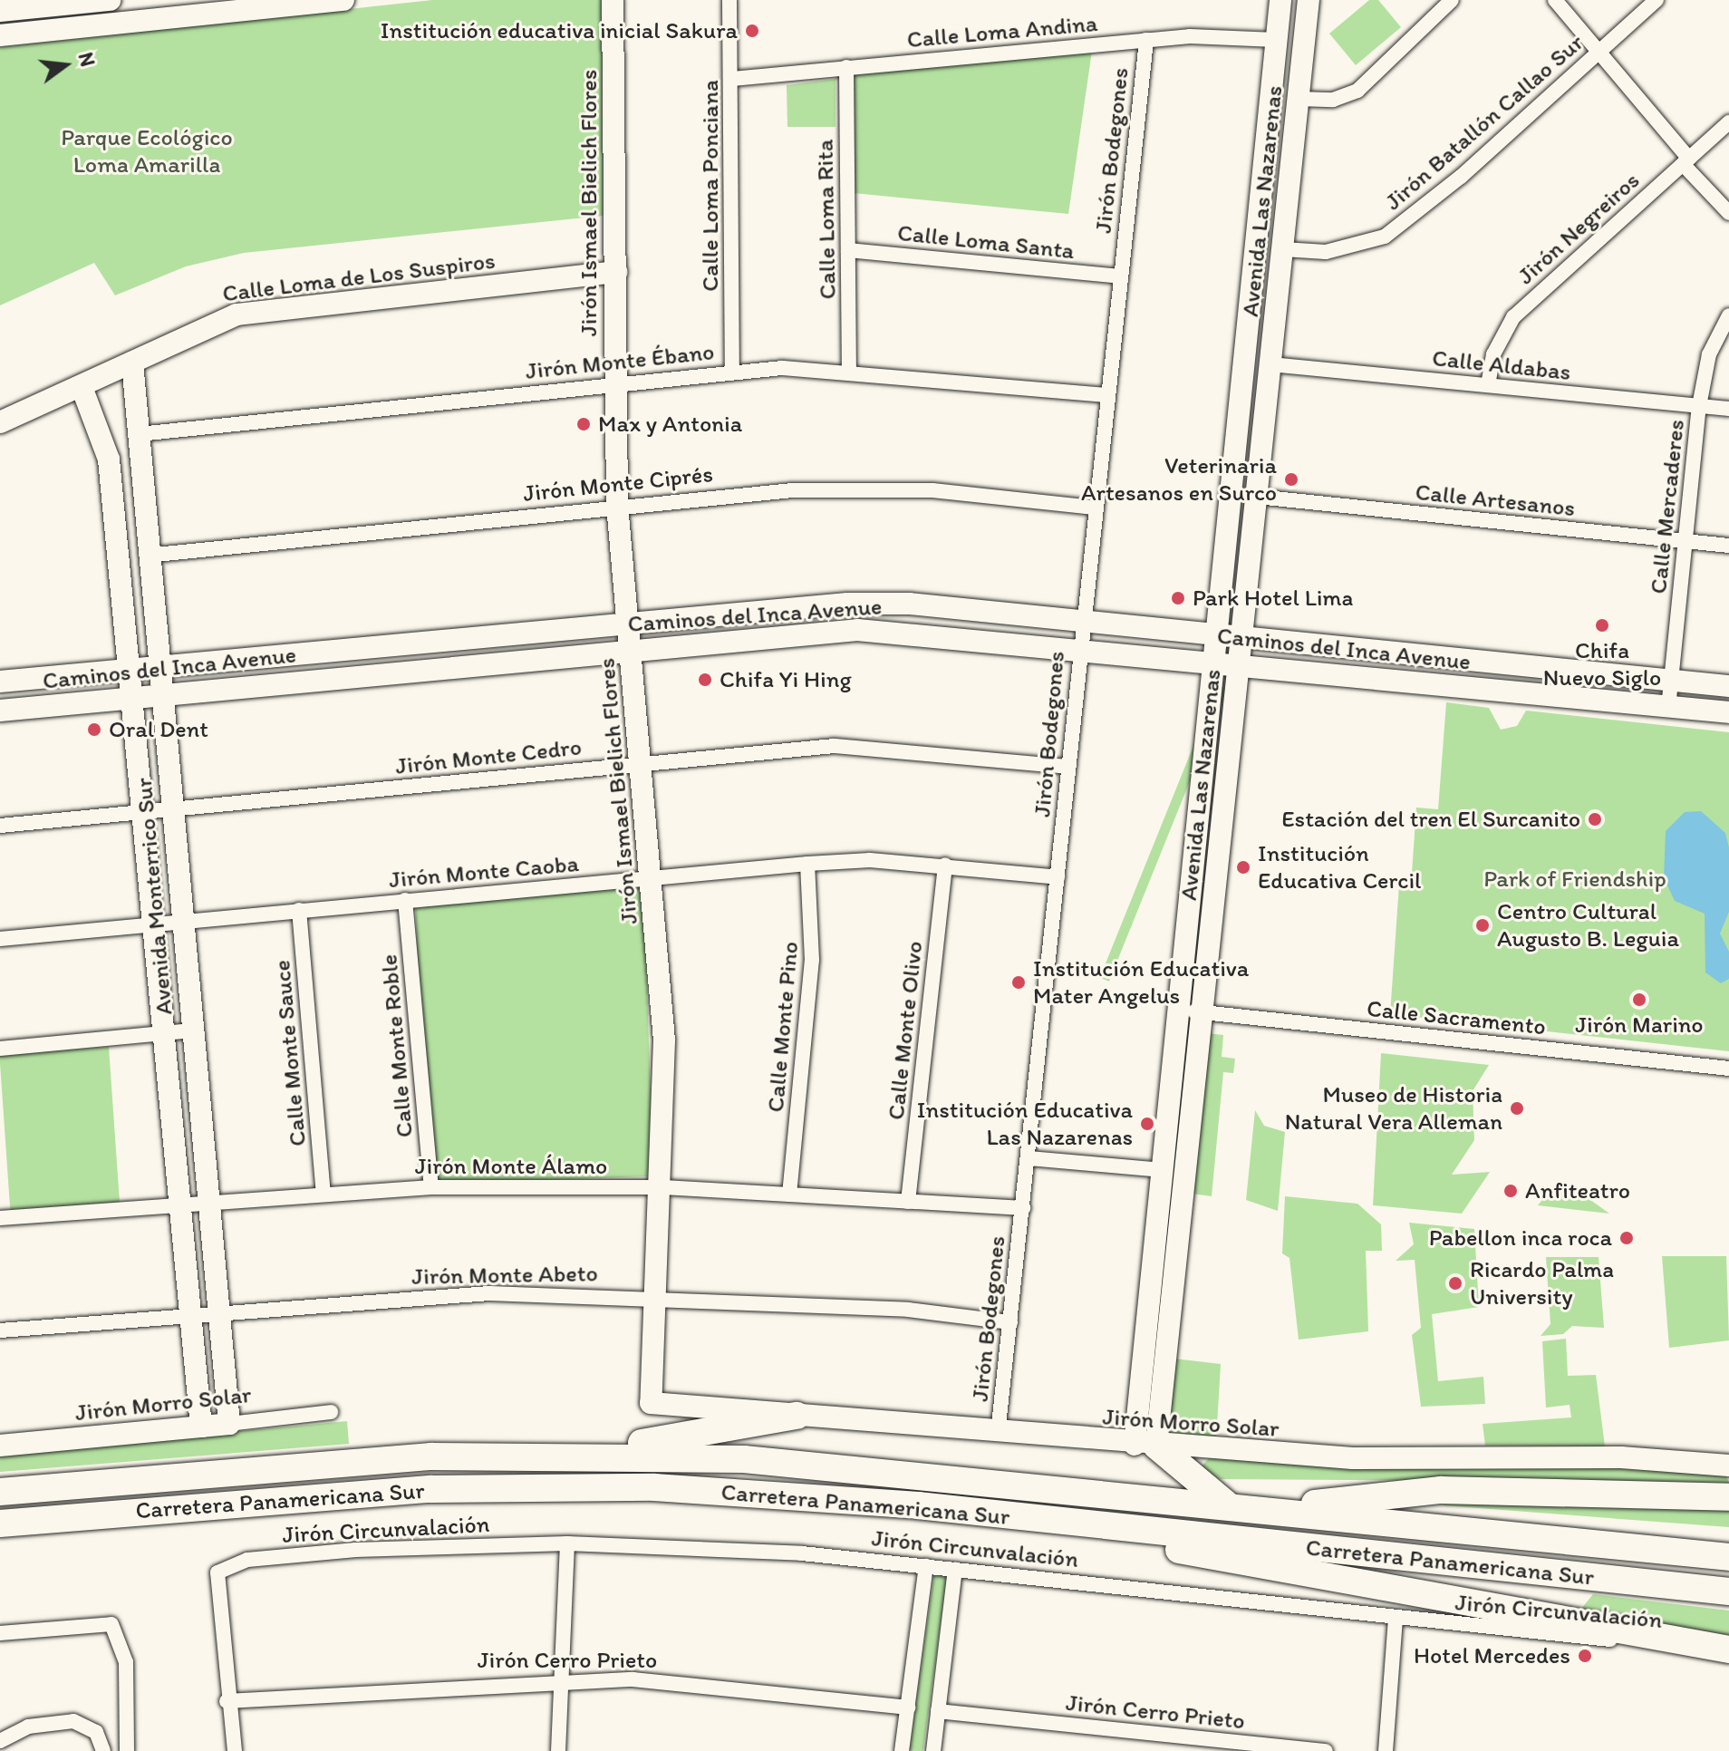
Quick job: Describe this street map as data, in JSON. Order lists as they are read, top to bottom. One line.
{"streets":{"highway":["Carretera Panamericana Sur"],"street":["Calle Loma Andina","Jirón Batallón Callao Sur","Jirón Bodegones","Calle Loma Ponciana","Avenida Las Nazarenas","Jirón Ismael Bielich Flores","Calle Loma Rita","Jirón Negreiros","Calle Loma Santa","Calle Loma de Los Suspiros","Jirón Monte Ébano","Calle Aldabas","Jirón Monte Ciprés","Calle Artesanos","Calle Mercaderes","Caminos del Inca Avenue","Jirón Monte Cedro","Jirón Monte Caoba","Avenida Monterrico Sur","Calle Sacramento","Calle Monte Pino","Calle Monte Olivo","Calle Monte Roble","Calle Monte Sauce","Jirón Monte Álamo","Jirón Monte Abeto","Jirón Morro Solar","Jirón Circunvalación","Jirón Cerro Prieto"]},"crossings":[["Calle Loma Andina","Jirón Bodegones"],["Calle Loma Andina","Calle Loma Ponciana"],["Calle Loma Andina","Avenida Las Nazarenas"],["Calle Loma Andina","Calle Loma Rita"],["Jirón Batallón Callao Sur","Avenida Las Nazarenas"],["Jirón Bodegones","Calle Loma Santa"],["Jirón Bodegones","Jirón Monte Ébano"],["Jirón Bodegones","Jirón Monte Ciprés"],["Jirón Bodegones","Caminos del Inca Avenue"],["Jirón Bodegones","Jirón Monte Cedro"],["Jirón Bodegones","Jirón Monte Caoba"],["Jirón Bodegones","Jirón Monte Álamo"],["Jirón Bodegones","Jirón Monte Abeto"],["Jirón Bodegones","Jirón Morro Solar"],["Calle Loma Ponciana","Jirón Monte Ébano"],["Avenida Las Nazarenas","Calle Aldabas"],["Avenida Las Nazarenas","Calle Artesanos"],["Avenida Las Nazarenas","Caminos del Inca Avenue"],["Avenida Las Nazarenas","Calle Sacramento"],["Avenida Las Nazarenas","Jirón Morro Solar"],["Jirón Ismael Bielich Flores","Calle Loma de Los Suspiros"],["Jirón Ismael Bielich Flores","Jirón Monte Ébano"],["Jirón Ismael Bielich Flores","Jirón Monte Ciprés"],["Jirón Ismael Bielich Flores","Caminos del Inca Avenue"],["Jirón Ismael Bielich Flores","Jirón Monte Cedro"],["Jirón Ismael Bielich Flores","Jirón Monte Caoba"],["Jirón Ismael Bielich Flores","Jirón Monte Álamo"],["Jirón Ismael Bielich Flores","Jirón Monte Abeto"],["Jirón Ismael Bielich Flores","Jirón Morro Solar"],["Calle Loma Rita","Calle Loma Santa"],["Calle Loma Rita","Jirón Monte Ébano"],["Jirón Negreiros","Calle Aldabas"],["Calle Loma de Los Suspiros","Avenida Monterrico Sur"],["Jirón Monte Ébano","Avenida Monterrico Sur"],["Calle Aldabas","Calle Mercaderes"],["Jirón Monte Ciprés","Avenida Monterrico Sur"],["Calle Artesanos","Calle Mercaderes"],["Calle Mercaderes","Caminos del Inca Avenue"],["Caminos del Inca Avenue","Avenida Monterrico Sur"],["Jirón Monte Cedro","Avenida Monterrico Sur"],["Jirón Monte Caoba","Avenida Monterrico Sur"],["Jirón Monte Caoba","Calle Monte Pino"],["Jirón Monte Caoba","Calle Monte Olivo"],["Jirón Monte Caoba","Calle Monte Roble"],["Jirón Monte Caoba","Calle Monte Sauce"],["Avenida Monterrico Sur","Jirón Monte Álamo"],["Avenida Monterrico Sur","Jirón Monte Abeto"],["Avenida Monterrico Sur","Jirón Morro Solar"],["Calle Monte Pino","Jirón Monte Álamo"],["Calle Monte Olivo","Jirón Monte Álamo"],["Calle Monte Roble","Jirón Monte Álamo"],["Calle Monte Sauce","Jirón Monte Álamo"],["Jirón Circunvalación","Jirón Cerro Prieto"]],"parks":["Parque Ecológico Loma Amarilla","Park of Friendship"],"places":["Institución educativa inicial Sakura","Max y Antonia","Veterinaria Artesanos en Surco","Park Hotel Lima","Chifa Nuevo Siglo","Chifa Yi Hing","Oral Dent","Estación del tren El Surcanito","Institución Educativa Cercil","Centro Cultural Augusto B. Leguia","Institución Educativa Mater Angelus","Jirón Marino","Museo de Historia Natural Vera Alleman","Institución Educativa Las Nazarenas","Anfiteatro","Pabellon inca roca","Ricardo Palma University","Hotel Mercedes"],"north":"right"}
